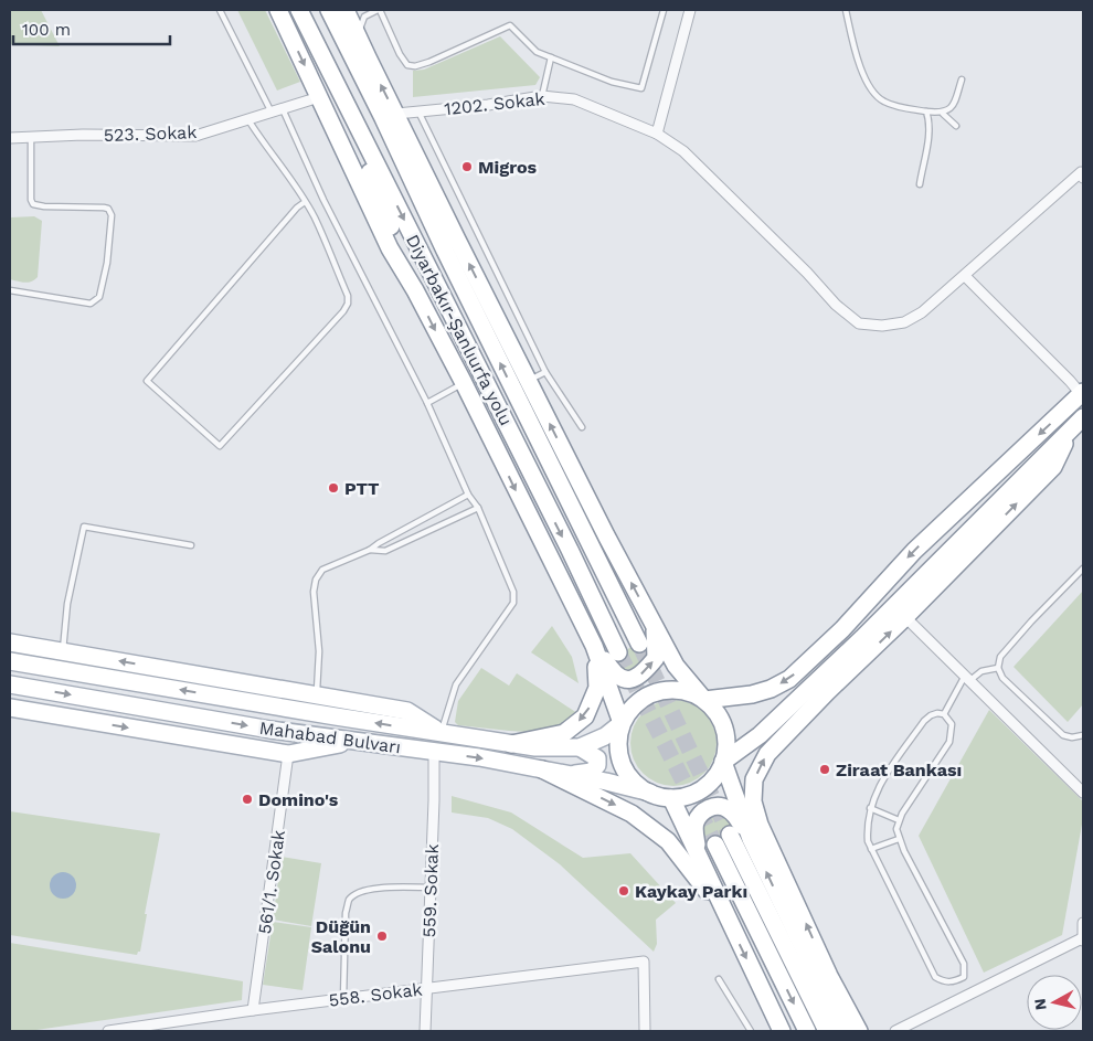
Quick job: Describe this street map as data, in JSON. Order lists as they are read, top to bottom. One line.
{"streets":{"main road":["Diyarbakır-Şanlıurfa yolu","Mahabad Bulvarı"],"street":["1202. Sokak","523. Sokak","561/1. Sokak","559. Sokak","558. Sokak"]},"crossings":[["1202. Sokak","Diyarbakır-Şanlıurfa yolu"],["Mahabad Bulvarı","559. Sokak"],["561/1. Sokak","558. Sokak"],["559. Sokak","558. Sokak"]],"places":["Migros","PTT","Ziraat Bankası","Domino's","Kaykay Parkı","Düğün Salonu"],"scale_bar":"100 m","north":"left"}
